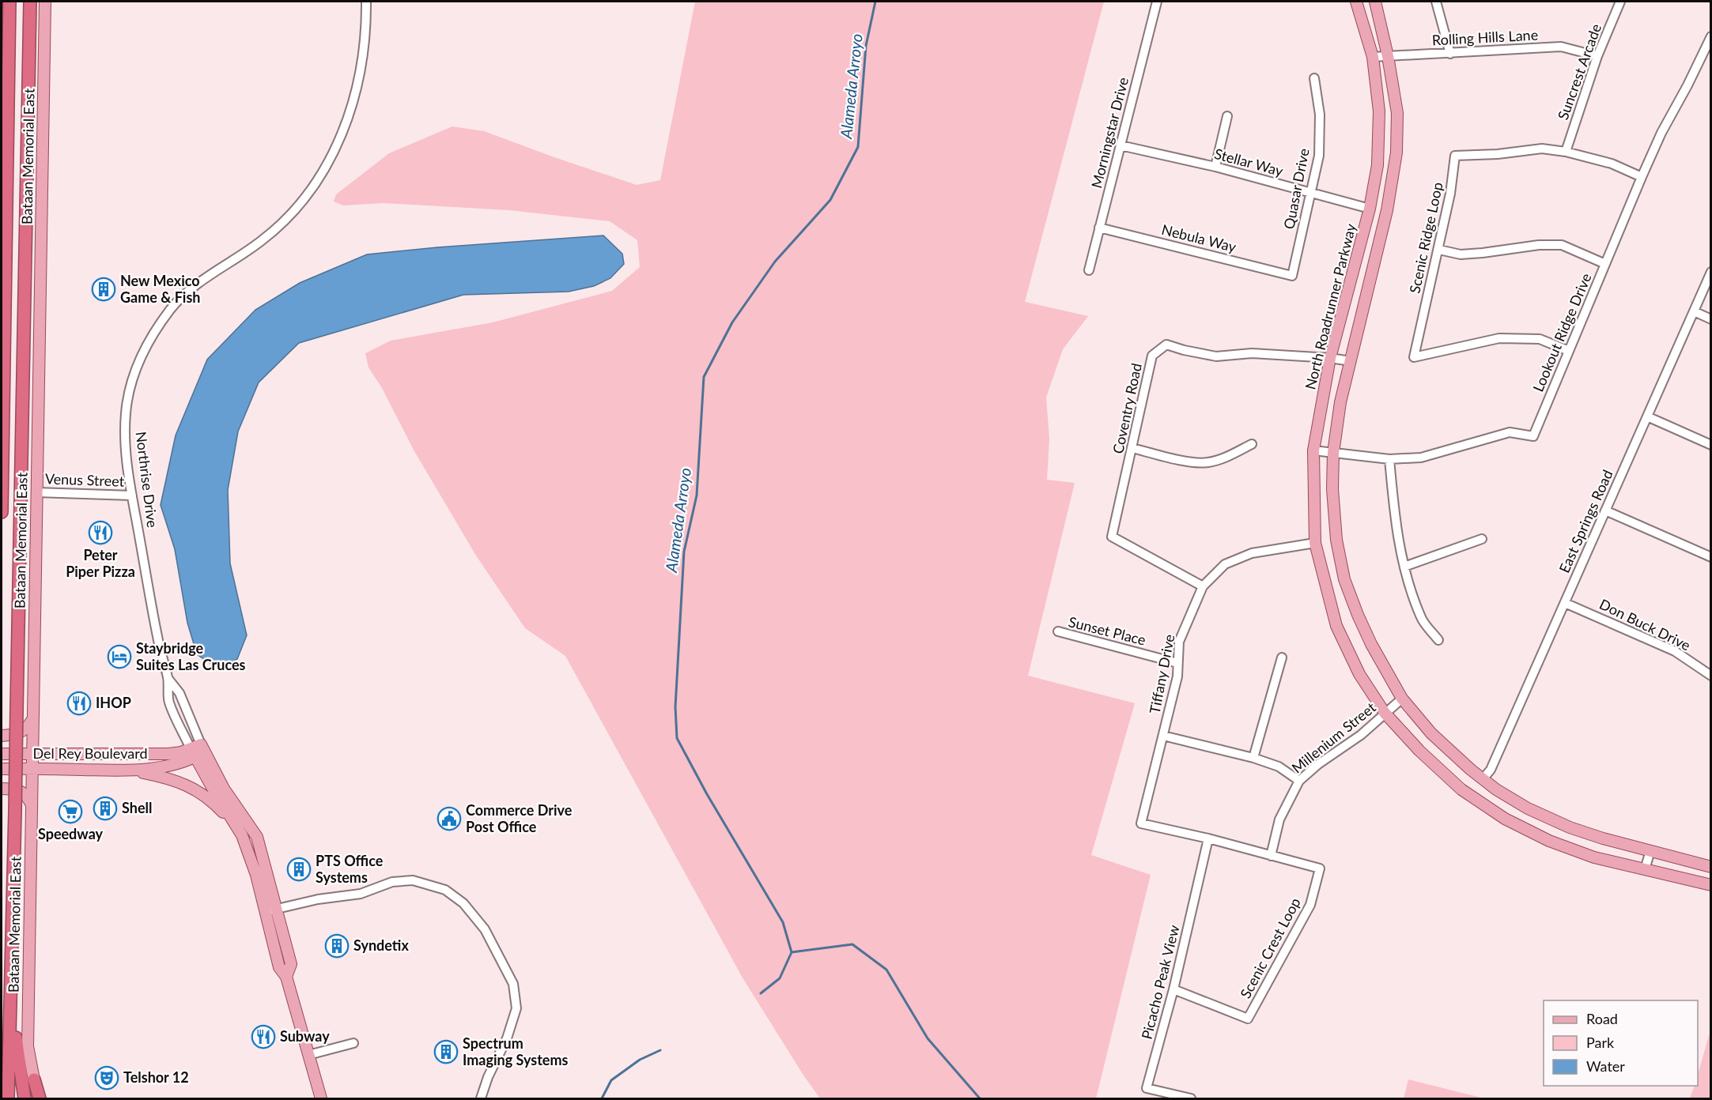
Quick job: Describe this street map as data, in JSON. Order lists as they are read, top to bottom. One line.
{"streets":{"main road":["Bataan Memorial East","North Roadrunner Parkway","Del Rey Boulevard"],"street":["Rolling Hills Lane","Suncrest Arcade","Morningstar Drive","Stellar Way","Quasar Drive","Scenic Ridge Loop","Nebula Way","Lookout Ridge Drive","Coventry Road","Northrise Drive","Venus Street","East Springs Road","Don Buck Drive","Sunset Place","Tiffany Drive","Millenium Street","Scenic Crest Loop","Picacho Peak View"]},"crossings":[["Rolling Hills Lane","Suncrest Arcade"],["Rolling Hills Lane","North Roadrunner Parkway"],["Suncrest Arcade","Scenic Ridge Loop"],["Morningstar Drive","Stellar Way"],["Morningstar Drive","Nebula Way"],["Bataan Memorial East","Venus Street"],["Bataan Memorial East","Del Rey Boulevard"],["Stellar Way","Quasar Drive"],["Stellar Way","North Roadrunner Parkway"],["Quasar Drive","Nebula Way"],["Scenic Ridge Loop","Lookout Ridge Drive"],["North Roadrunner Parkway","Lookout Ridge Drive"],["North Roadrunner Parkway","Coventry Road"],["North Roadrunner Parkway","Tiffany Drive"],["North Roadrunner Parkway","Millenium Street"],["Coventry Road","Tiffany Drive"],["Northrise Drive","Venus Street"],["Northrise Drive","Del Rey Boulevard"],["East Springs Road","Don Buck Drive"],["Sunset Place","Tiffany Drive"],["Tiffany Drive","Scenic Crest Loop"],["Tiffany Drive","Picacho Peak View"],["Millenium Street","Scenic Crest Loop"],["Scenic Crest Loop","Picacho Peak View"]],"water":["Alameda Arroyo"],"places":{"building":["New Mexico Game & Fish","Shell","PTS Office Systems","Syndetix","Spectrum Imaging Systems"],"restaurant":["Peter Piper Pizza","IHOP","Subway"],"hotel":["Staybridge Suites Las Cruces"],"supermarket":["Speedway"],"public building":["Commerce Drive Post Office"],"theatre":["Telshor 12"]},"legend":["Road","Park","Water"]}
